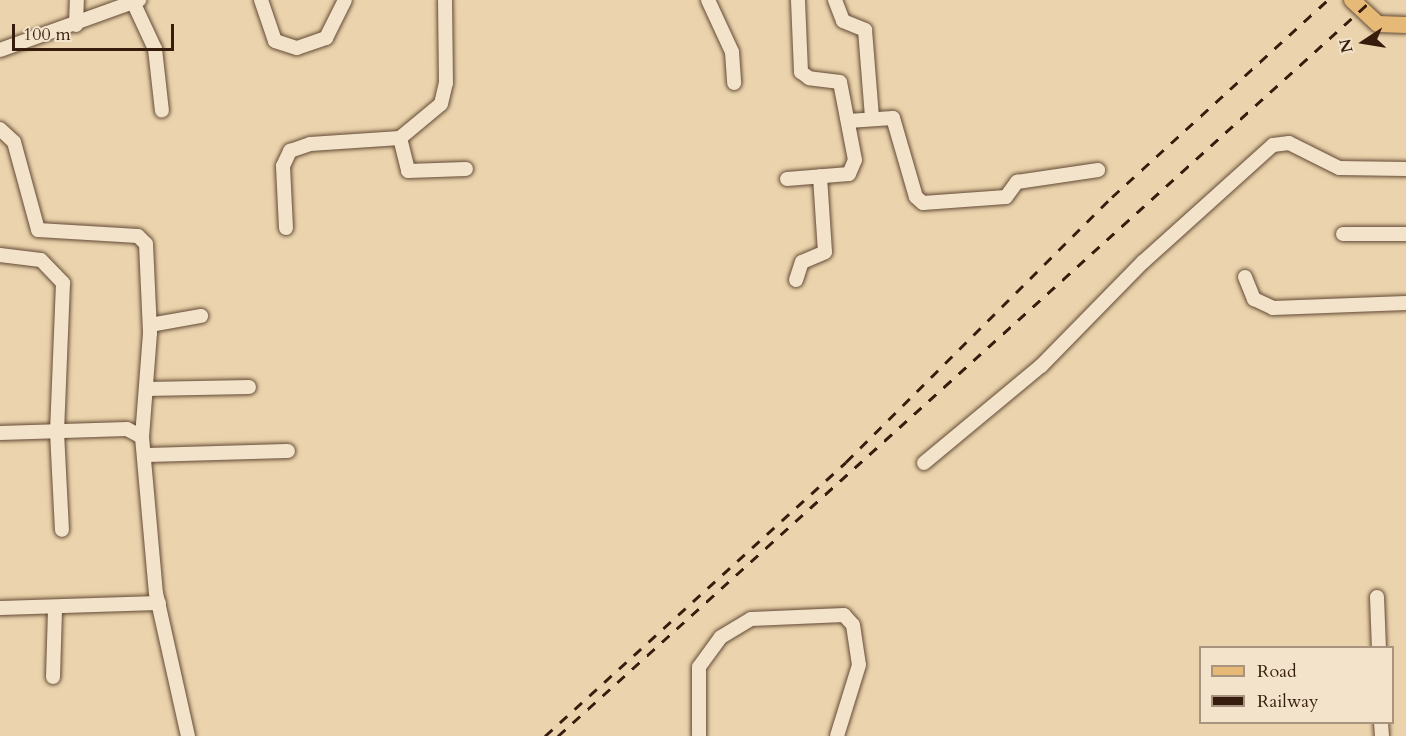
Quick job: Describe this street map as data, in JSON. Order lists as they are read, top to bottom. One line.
{"legend":["Road","Railway"],"scale_bar":"100 m","north":"left"}
